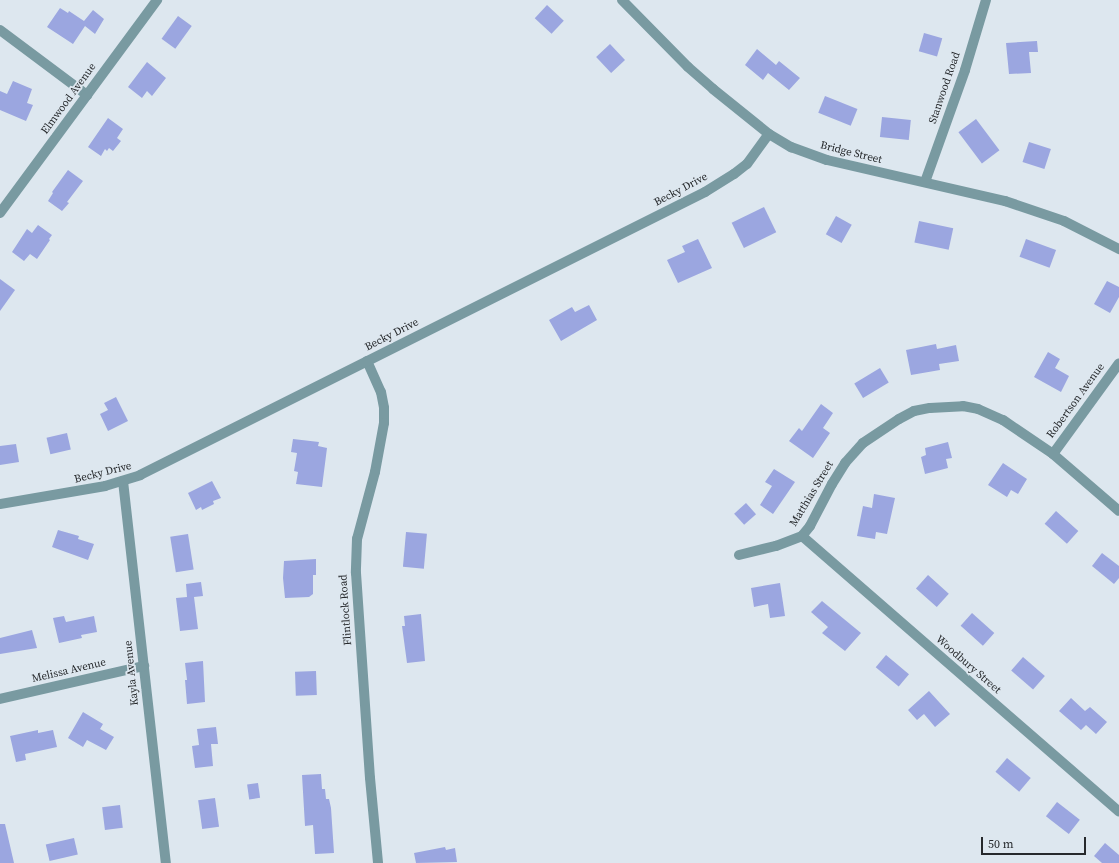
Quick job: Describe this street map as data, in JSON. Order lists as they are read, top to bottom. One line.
{"streets":{"street":["Stanwood Road","Elmwood Avenue","Bridge Street","Becky Drive","Robertson Avenue","Matthias Street","Flintlock Road","Woodbury Street","Melissa Avenue","Kayla Avenue"]},"crossings":[["Stanwood Road","Bridge Street"],["Bridge Street","Becky Drive"],["Becky Drive","Flintlock Road"],["Becky Drive","Kayla Avenue"],["Robertson Avenue","Matthias Street"],["Matthias Street","Woodbury Street"],["Melissa Avenue","Kayla Avenue"]],"scale_bar":"50 m"}
